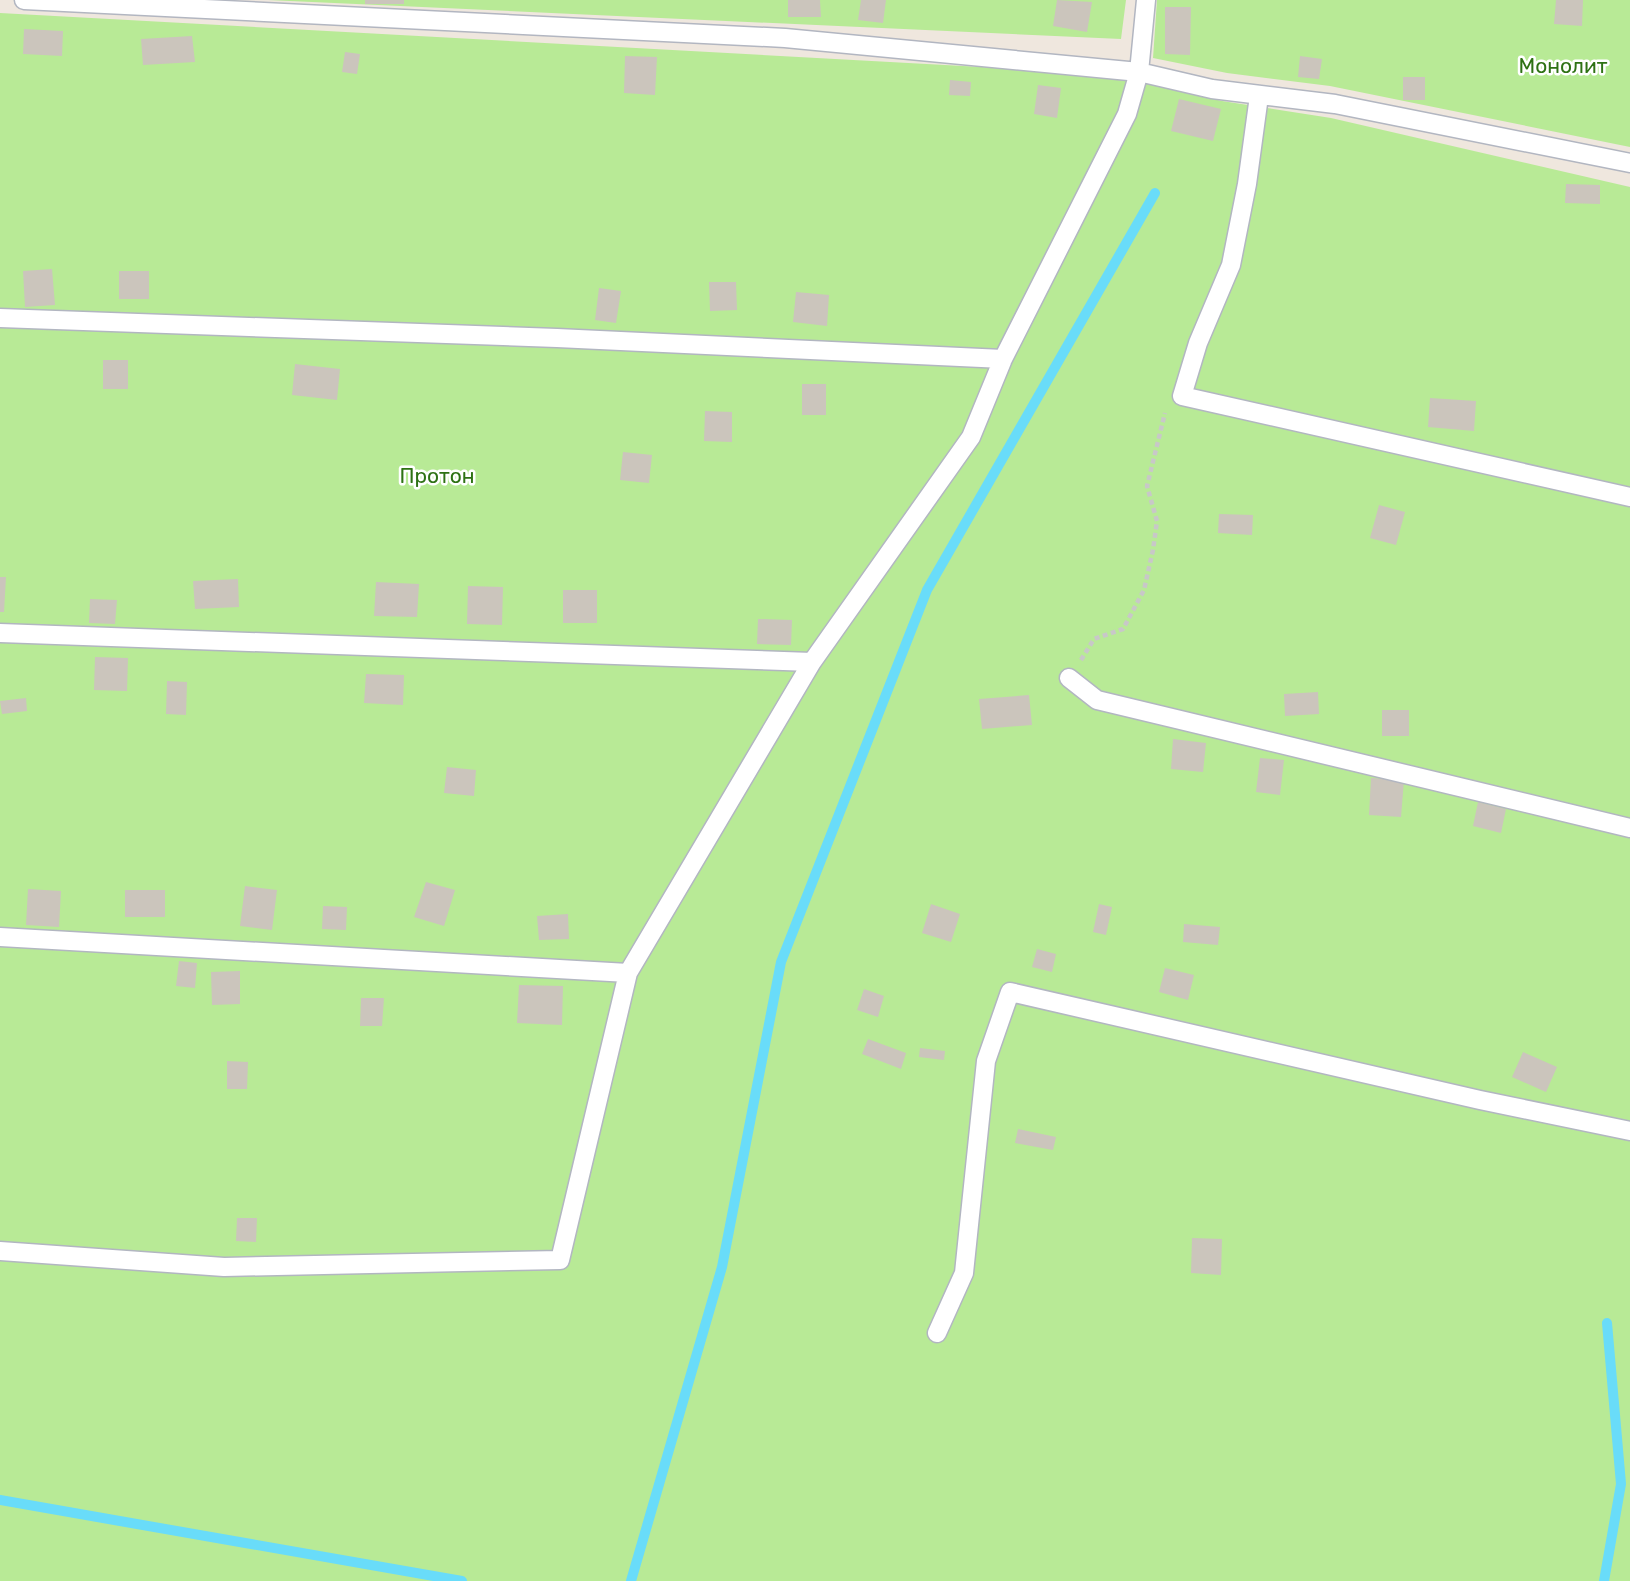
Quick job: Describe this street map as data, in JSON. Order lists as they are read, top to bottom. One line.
{"parks":["Монолит","Протон"]}
